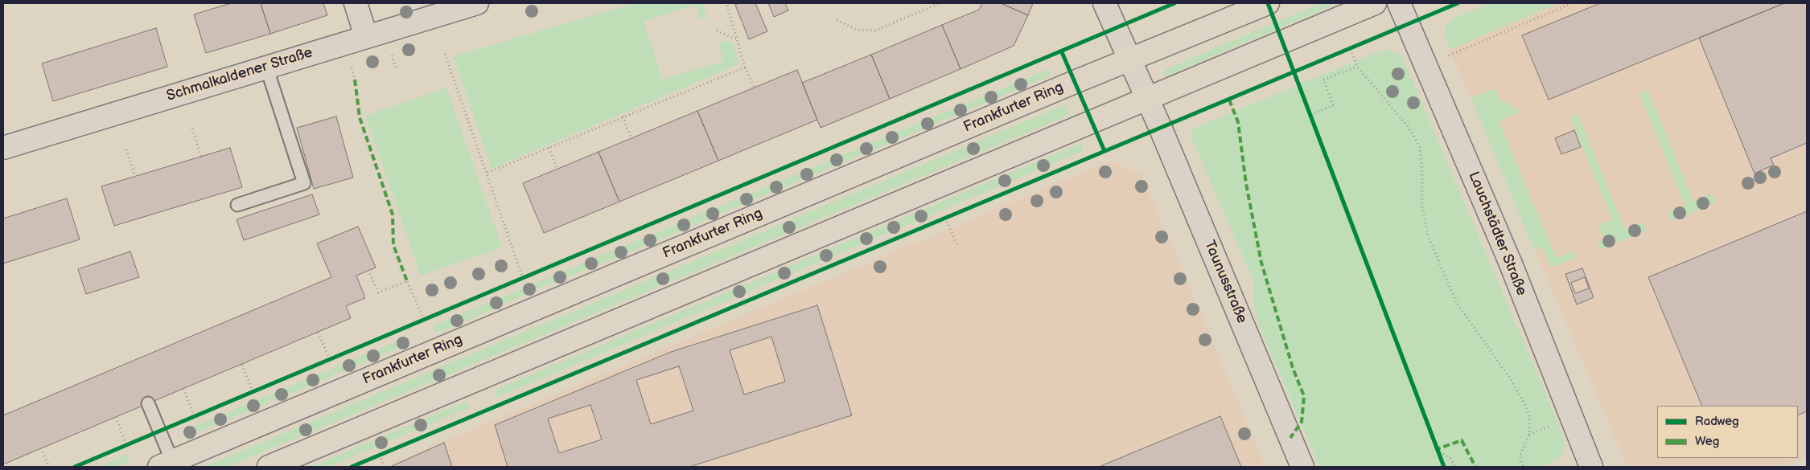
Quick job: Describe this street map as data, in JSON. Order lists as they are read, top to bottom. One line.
{"streets":{"main road":["Frankfurter Ring"],"street":["Schmalkaldener Straße","Lauchstädter Straße","Taunusstraße"]},"crossings":[["Frankfurter Ring","Taunusstraße"]],"legend":["Radweg","Weg"]}
